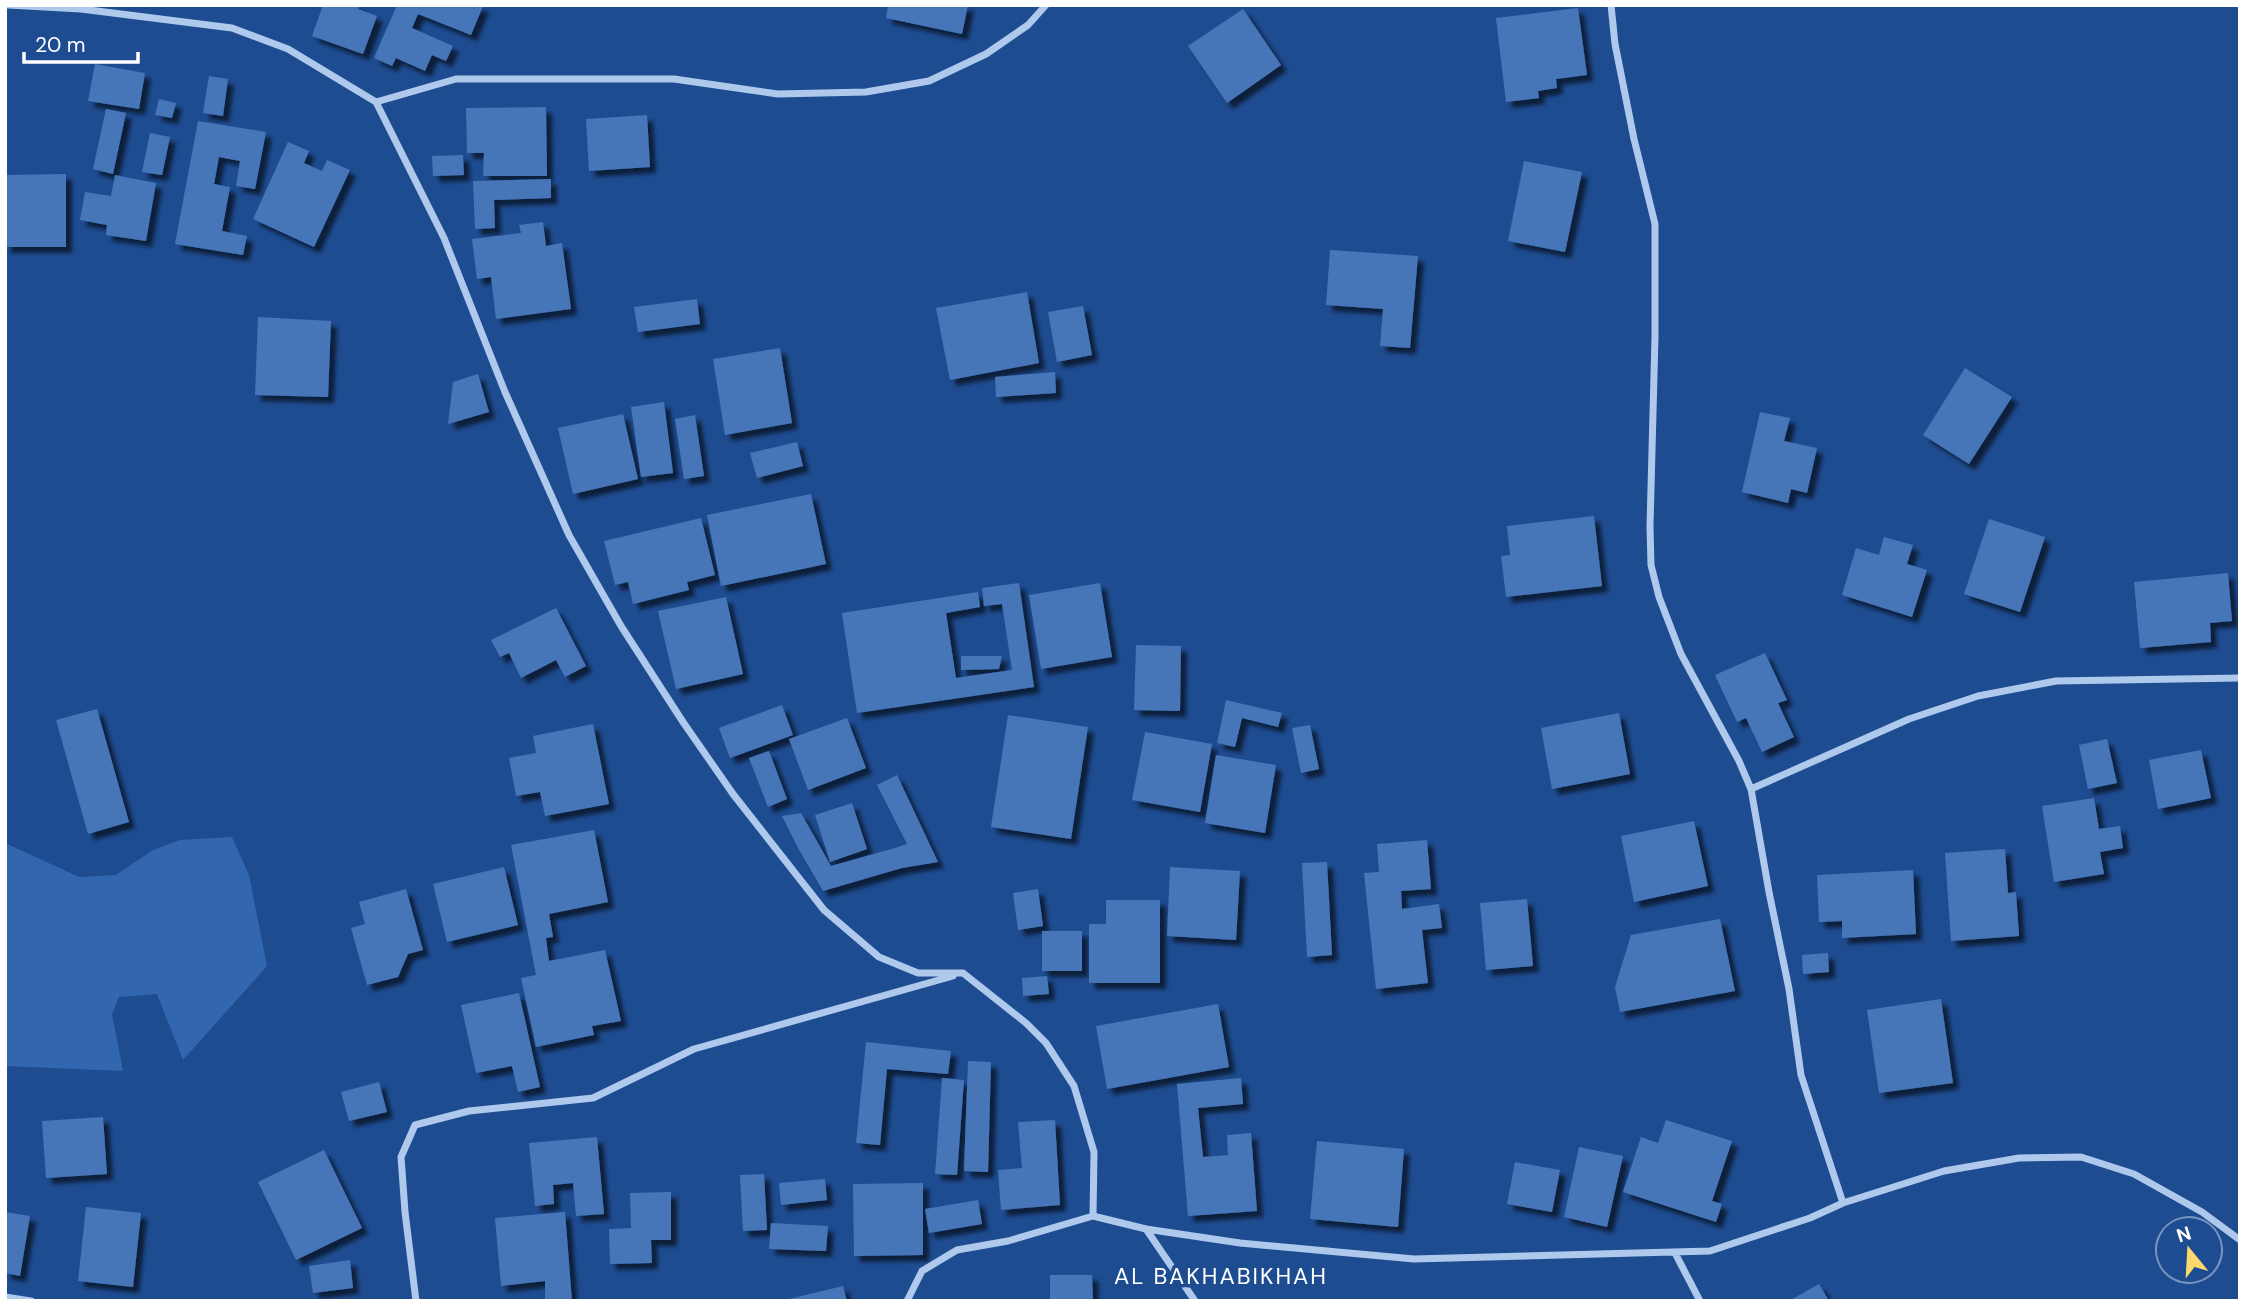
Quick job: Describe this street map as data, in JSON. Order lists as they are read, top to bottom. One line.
{"districts":["AL BAKHABIKHAH"],"scale_bar":"20 m","north":"top"}
